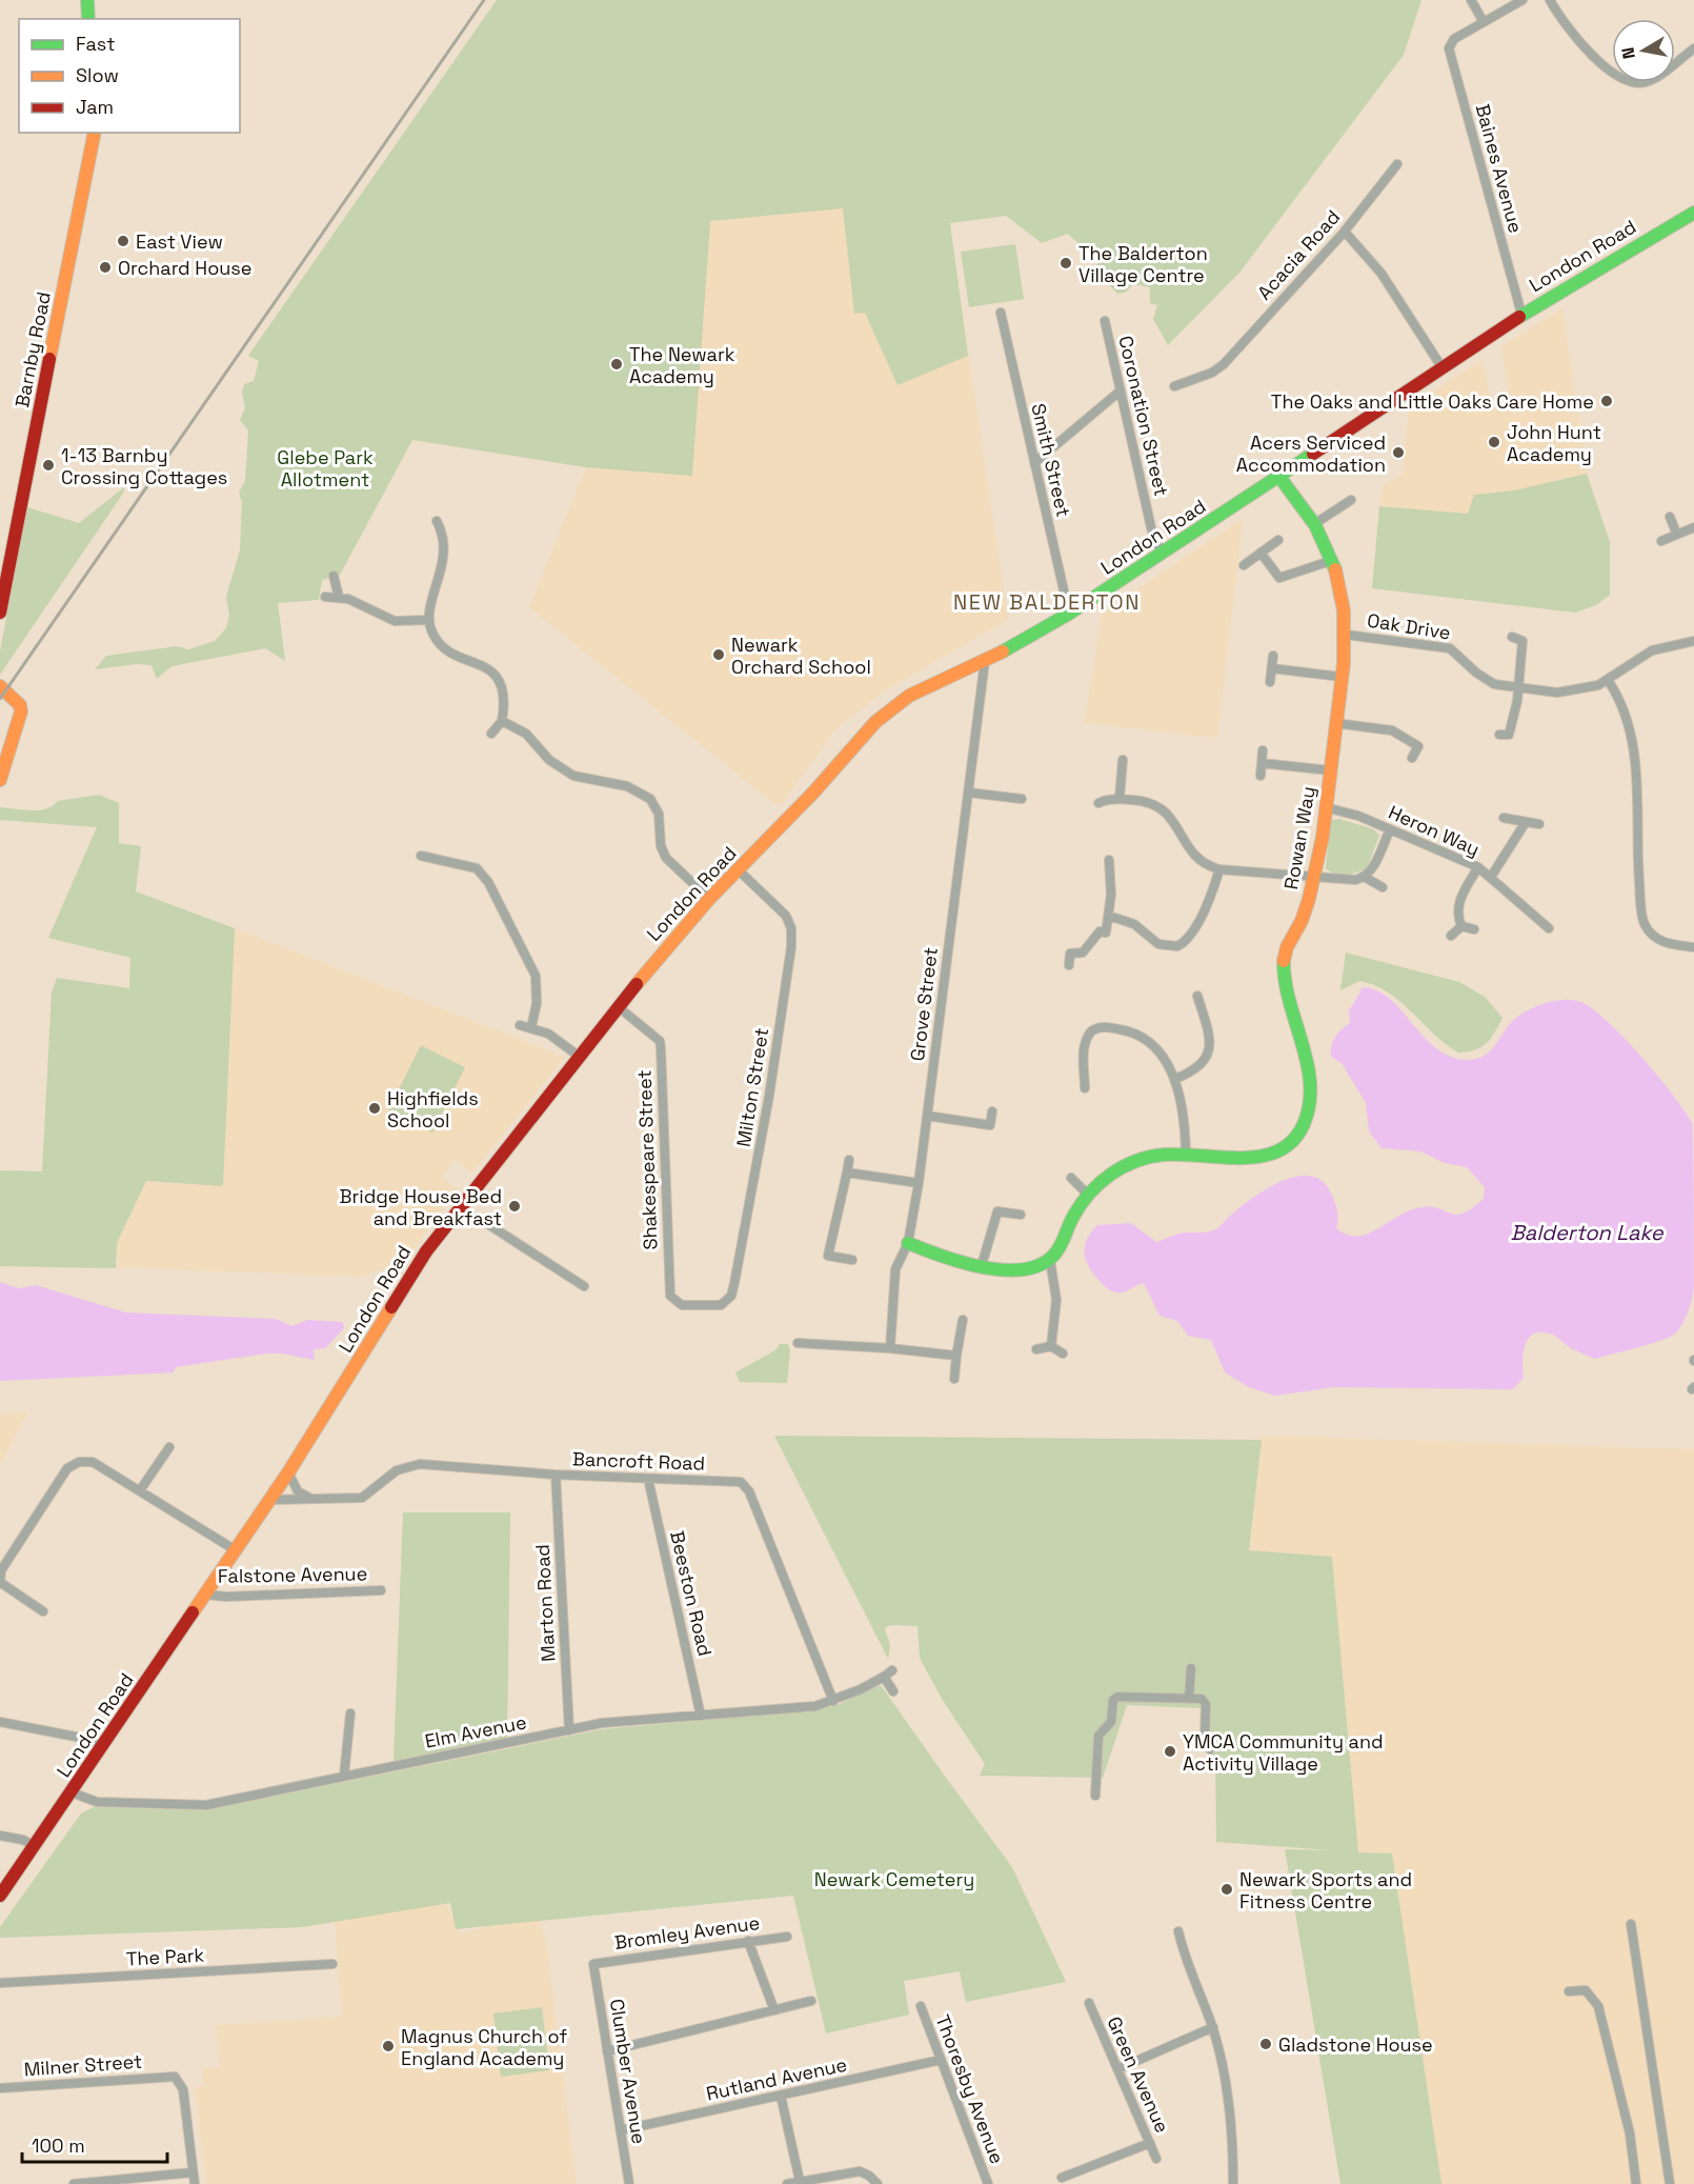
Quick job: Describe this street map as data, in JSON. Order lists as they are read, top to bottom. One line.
{"streets":{"main road":["London Road","Barnby Road","Rowan Way"],"street":["Baines Avenue","Acacia Road","Coronation Street","Smith Street","Oak Drive","Heron Way","Grove Street","Milton Street","Shakespeare Street","Bancroft Road","Falstone Avenue","Beeston Road","Marton Road","Elm Avenue","Bromley Avenue","The Park","Milner Street","Clumber Avenue","Green Avenue","Rutland Avenue","Thoresby Avenue"]},"crossings":[["Baines Avenue","London Road"],["London Road","Coronation Street"],["London Road","Smith Street"],["London Road","Rowan Way"],["London Road","Grove Street"],["London Road","Milton Street"],["London Road","Shakespeare Street"],["London Road","Bancroft Road"],["London Road","Falstone Avenue"],["London Road","Elm Avenue"],["Oak Drive","Rowan Way"],["Heron Way","Rowan Way"],["Milton Street","Shakespeare Street"],["Bancroft Road","Beeston Road"],["Bancroft Road","Marton Road"],["Bancroft Road","Elm Avenue"],["Beeston Road","Elm Avenue"],["Marton Road","Elm Avenue"],["Bromley Avenue","Clumber Avenue"],["Clumber Avenue","Rutland Avenue"],["Rutland Avenue","Thoresby Avenue"]],"districts":["NEW BALDERTON"],"water":["Balderton Lake"],"parks":["Glebe Park Allotment","Newark Cemetery"],"places":["East View","The Balderton Village Centre","Orchard House","The Newark Academy","The Oaks and Little Oaks Care Home","John Hunt Academy","Acers Serviced Accommodation","1-13 Barnby Crossing Cottages","Newark Orchard School","Highfields School","Bridge House Bed and Breakfast","YMCA Community and Activity Village","Newark Sports and Fitness Centre","Gladstone House","Magnus Church of England Academy"],"legend":["Fast","Slow","Jam"],"scale_bar":"100 m","north":"left"}
